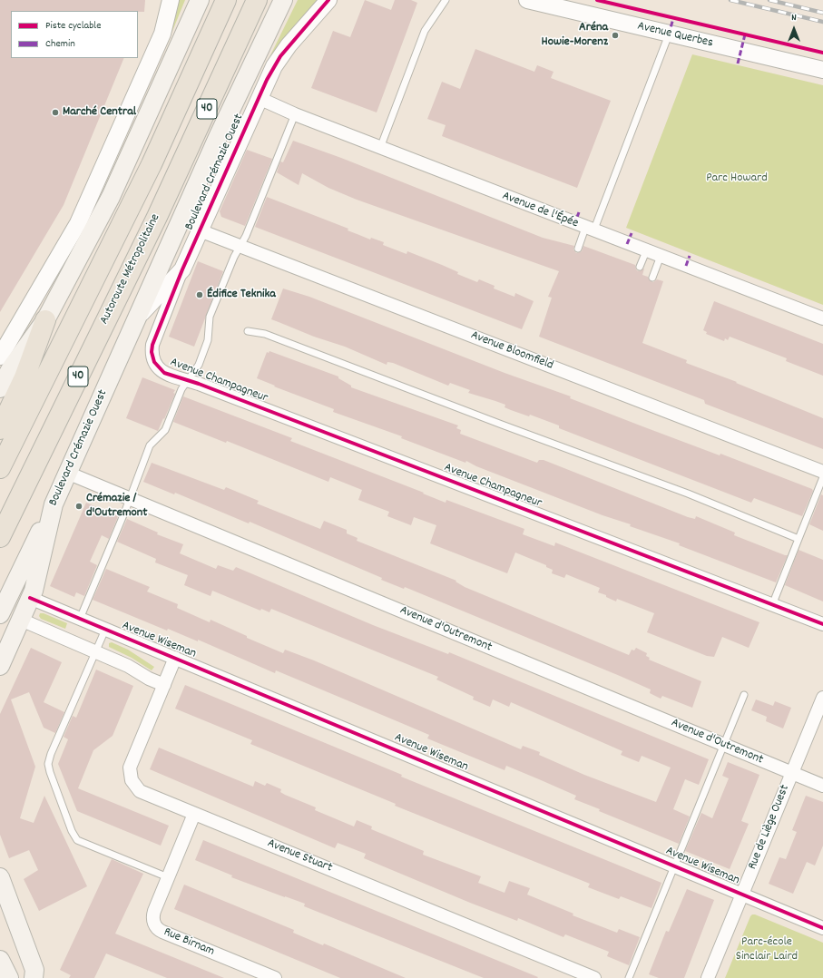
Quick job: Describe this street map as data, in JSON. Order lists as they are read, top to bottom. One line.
{"streets":{"highway":["40","Autoroute Métropolitaine"],"main road":["Boulevard Crémazie Ouest"],"street":["Avenue Querbes","Avenue de l'Épée","Avenue Bloomfield","Avenue Champagneur","Avenue d'Outremont","Avenue Wiseman","Rue de Liège Ouest","Avenue Stuart","Rue Birnam"]},"crossings":[["Boulevard Crémazie Ouest","Avenue de l'Épée"],["Boulevard Crémazie Ouest","Avenue Bloomfield"],["Boulevard Crémazie Ouest","Avenue Champagneur"],["Boulevard Crémazie Ouest","Avenue d'Outremont"],["Boulevard Crémazie Ouest","Avenue Wiseman"],["Avenue d'Outremont","Rue de Liège Ouest"],["Avenue Wiseman","Rue de Liège Ouest"],["Avenue Wiseman","Avenue Stuart"],["Avenue Stuart","Rue Birnam"]],"parks":["Parc Howard","Parc-école Sinclair Laird"],"places":["Aréna Howie-Morenz","Marché Central","Édifice Teknika","Crémazie / d'Outremont"],"legend":["Piste cyclable","Chemin"],"north":"top"}
